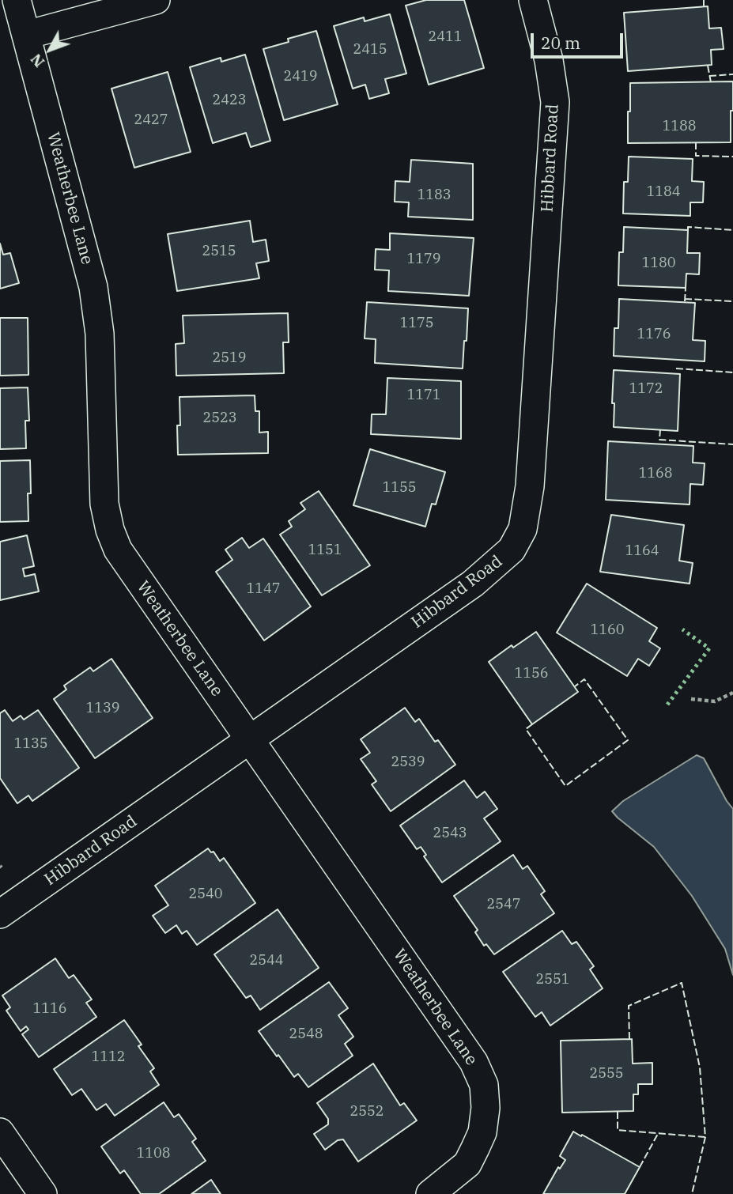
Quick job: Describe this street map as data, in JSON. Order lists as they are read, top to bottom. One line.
{"streets":{"street":["Hibbard Road","Weatherbee Lane"]},"crossings":[["Hibbard Road","Weatherbee Lane"]],"house_numbers":["2411","2415","2419","2423","2427","1188","1184","1183","2515","1179","1180","1175","1176","2519","1172","1171","2523","1168","1155","1151","1164","1147","1160","1156","1139","1135","2539","2543","2540","2547","2544","2551","1116","2548","1112","2555","2552","1108"],"scale_bar":"20 m","north":"bottom left"}
